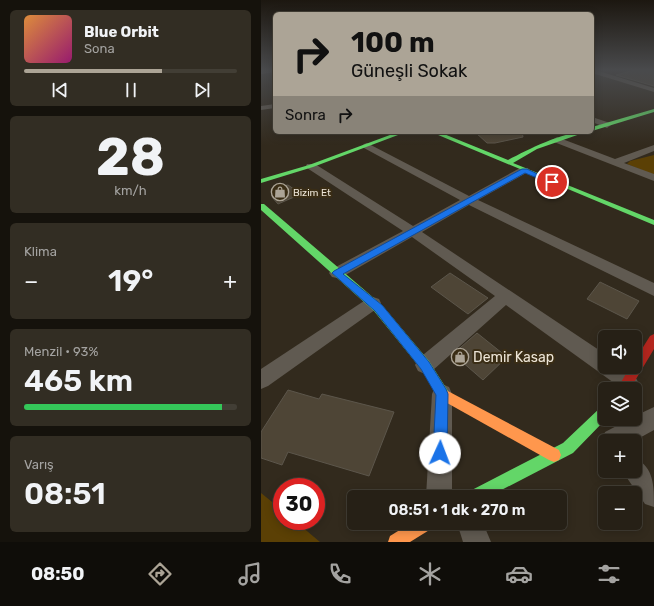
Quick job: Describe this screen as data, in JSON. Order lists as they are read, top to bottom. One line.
{"places":{"shop":["Bizim Et","Demir Kasap"]},"page":{"turn":["100 m","Güneşli Sokak"],"song":["Blue Orbit","Sona"],"then":"Sonra","tile":[["28","km/h"],"Klima",["Menzil · 93%","465 km"],["Varış","08:51"]],"heat":["−","19°","+"],"map_buttons":["+","−"],"limit":"30","trip":"08:51 · 1 dk · 270 m","tabs":"08:50"}}
